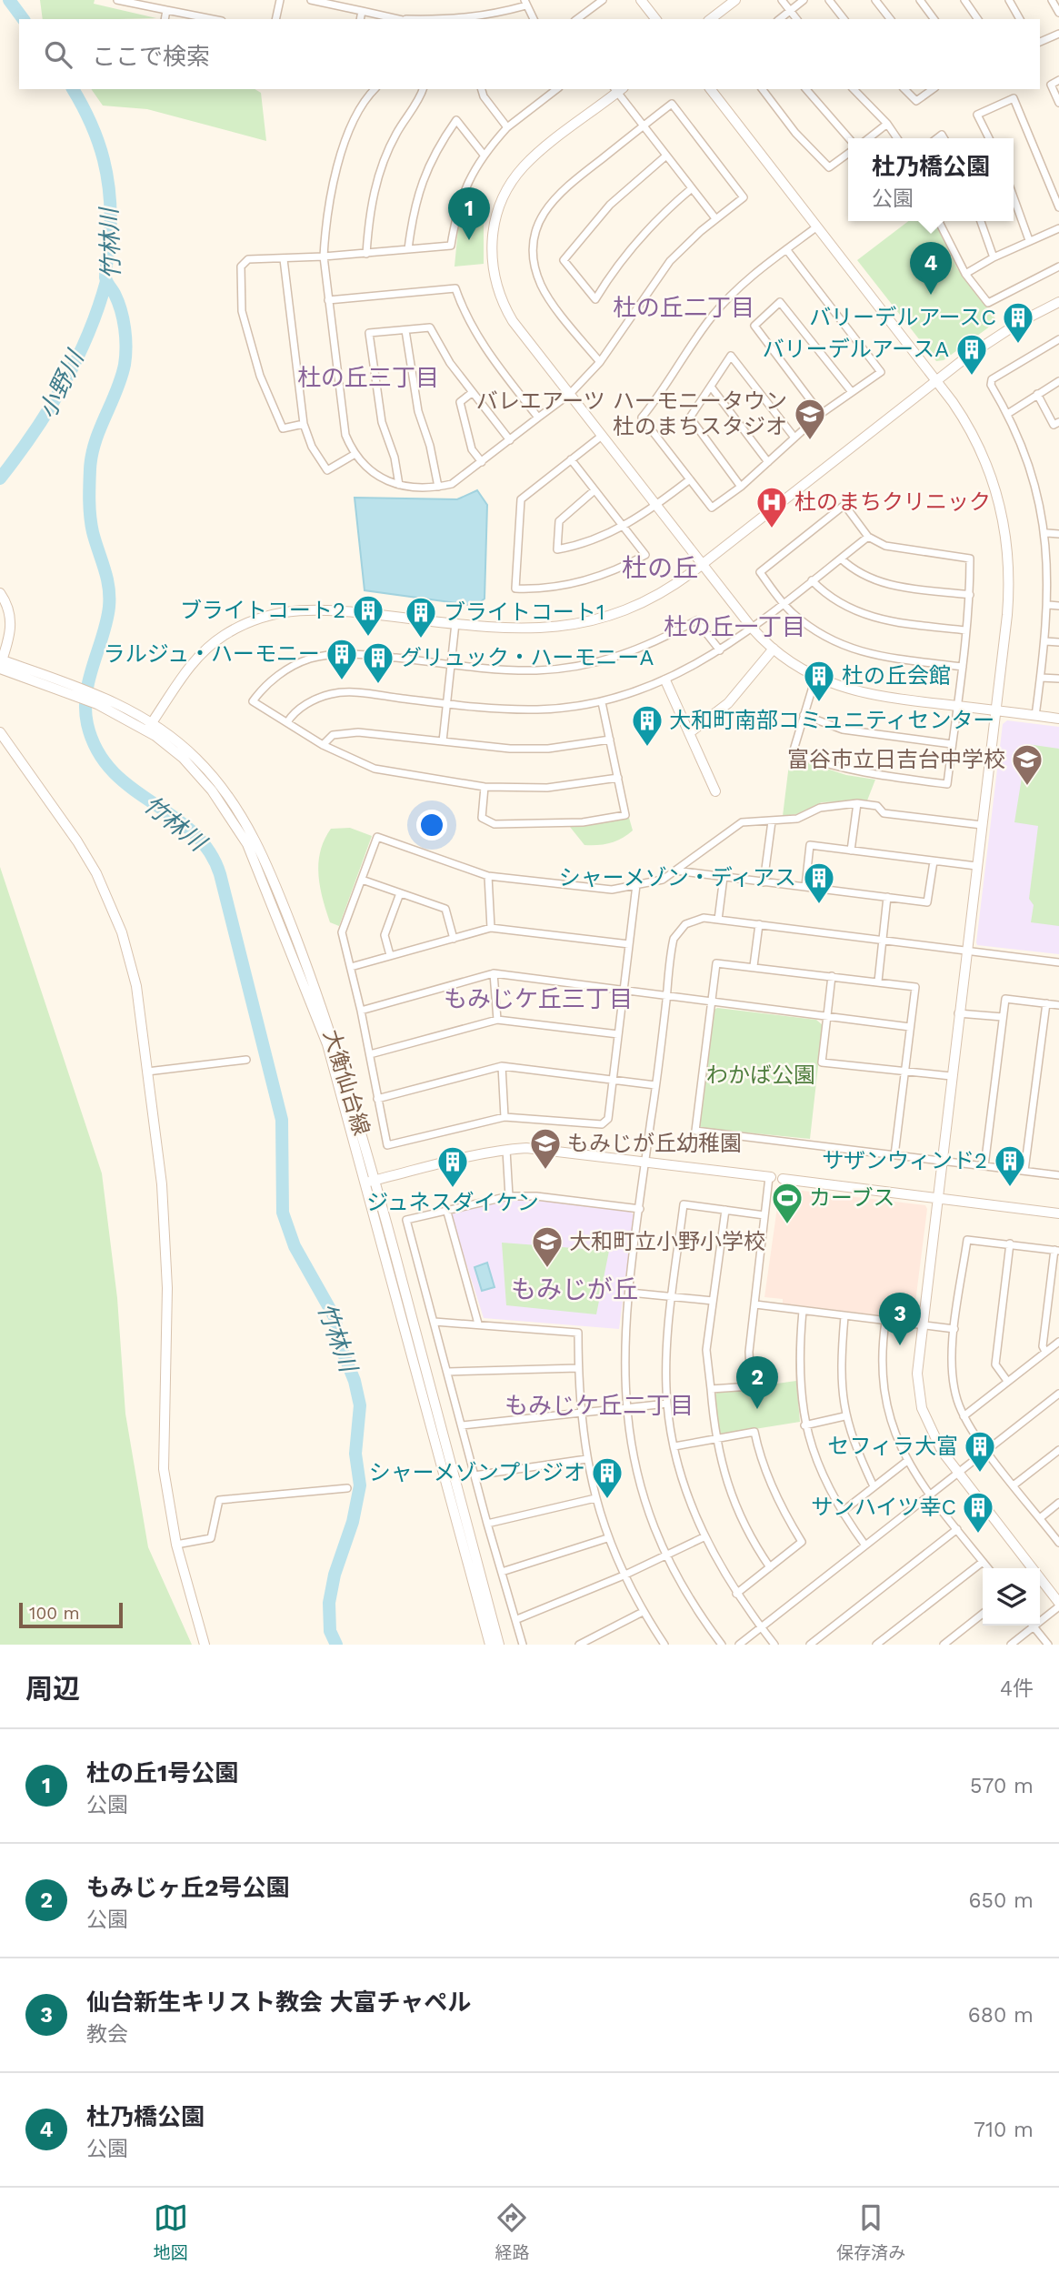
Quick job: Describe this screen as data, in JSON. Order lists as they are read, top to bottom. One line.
{"streets":{"street":["大衡仙台線"]},"districts":["杜の丘二丁目","杜の丘三丁目","杜の丘","杜の丘一丁目","もみじケ丘三丁目","もみじが丘","もみじケ丘二丁目"],"water":["竹林川","小野川"],"parks":["わかば公園"],"places":{"building":["バリーデルアースC","バリーデルアースA","ブライトコート2","ブライトコート1","ラルジュ・ハーモニー","グリュック・ハーモニーA","杜の丘会館","大和町南部コミュニティセンター","シャーメゾン・ディアス","サザンウィンド2","ジュネスダイケン","セフィラ大富","シャーメゾンプレジオ","サンハイツ幸C"],"school or university":["バレエアーツ ハーモニータウン 杜のまちスタジオ","富谷市立日吉台中学校","もみじが丘幼稚園","大和町立小野小学校"],"hospital":["杜のまちクリニック"],"sports":["カーブス"]},"scale_bar":"100 m","page":{"search":"ここで検索","popup":["杜乃橋公園","公園"],"pins":["1","4","3","2"],"scale":"100 m","heading":["周辺","4件"],"list":[{"mark":"1","name":"杜の丘1号公園","note":"公園","value":"570 m"},{"mark":"2","name":"もみじヶ丘2号公園","note":"公園","value":"650 m"},{"mark":"3","name":"仙台新生キリスト教会 大富チャペル","note":"教会","value":"680 m"},{"mark":"4","name":"杜乃橋公園","note":"公園","value":"710 m"}],"nav":["地図","経路","保存済み"]}}
